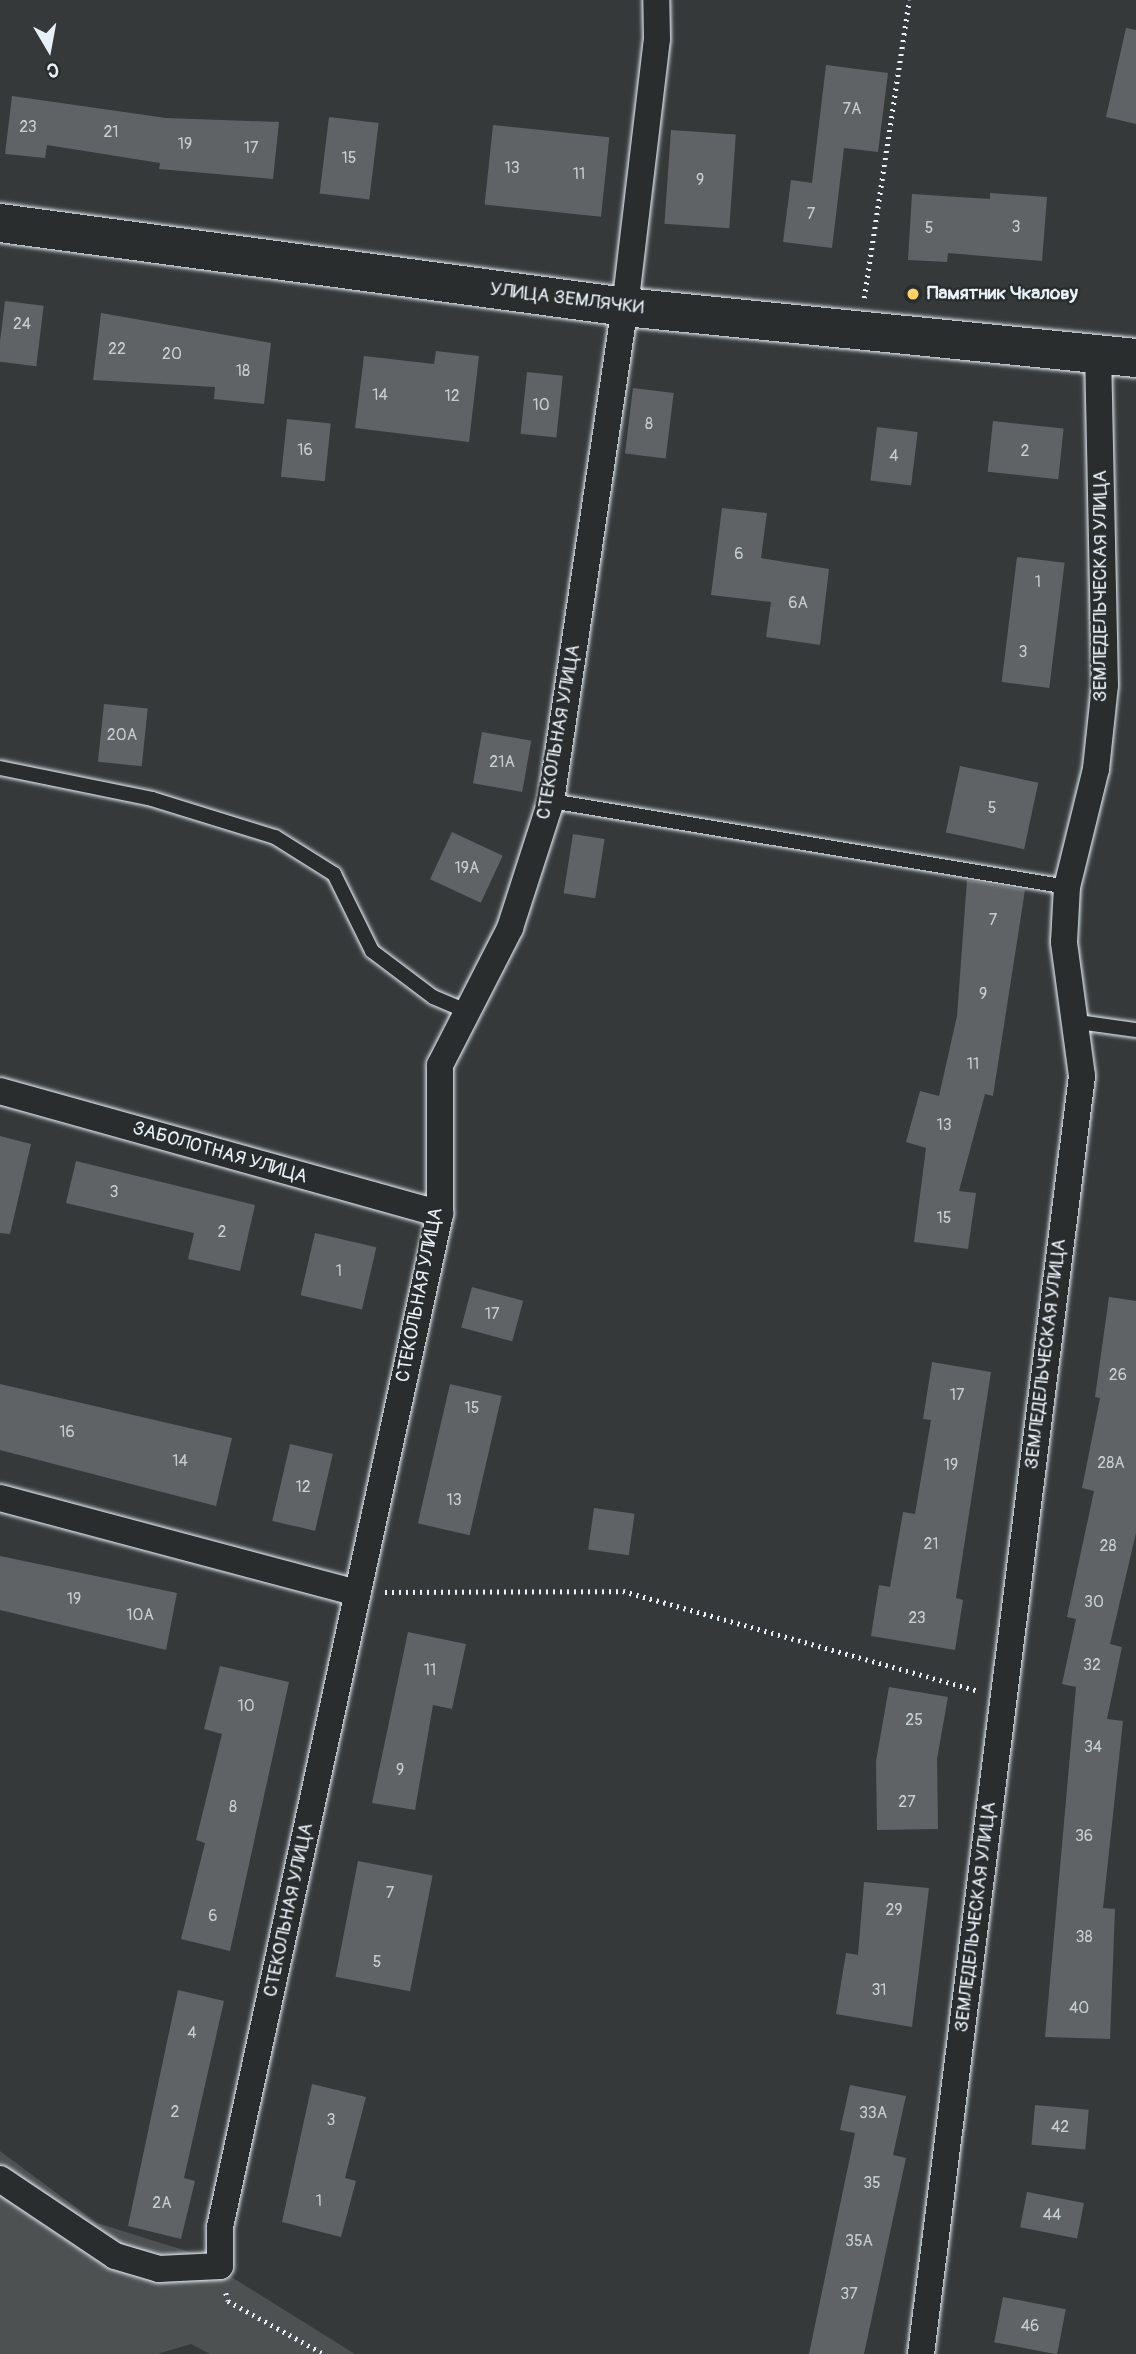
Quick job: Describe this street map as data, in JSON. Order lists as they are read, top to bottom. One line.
{"streets":{"main road":["УЛИЦА ЗЕМЛЯЧКИ"],"street":["ЗЕМЛЕДЕЛЬЧЕСКАЯ УЛИЦА","СТЕКОЛЬНАЯ УЛИЦА","ЗАБОЛОТНАЯ УЛИЦА"]},"crossings":[["УЛИЦА ЗЕМЛЯЧКИ","ЗЕМЛЕДЕЛЬЧЕСКАЯ УЛИЦА"],["УЛИЦА ЗЕМЛЯЧКИ","СТЕКОЛЬНАЯ УЛИЦА"],["СТЕКОЛЬНАЯ УЛИЦА","ЗАБОЛОТНАЯ УЛИЦА"]],"places":["Памятник Чкалову"],"house_numbers":["7А","23","21","19","17","15","13","11","9","7","3","5","24","22","20","18","14","12","10","8","16","2","4","6","1","6А","3","20А","21А","5","19А","7","9","11","13","3","15","2","1","17","26","17","15","16","14","28А","19","12","13","21","28","19","30","10А","23","32","11","10","25","34","9","27","8","36","7","29","6","38","5","31","40","4","2","33А","3","42","35","1","2А","44","35А","37","46"],"north":"bottom"}
